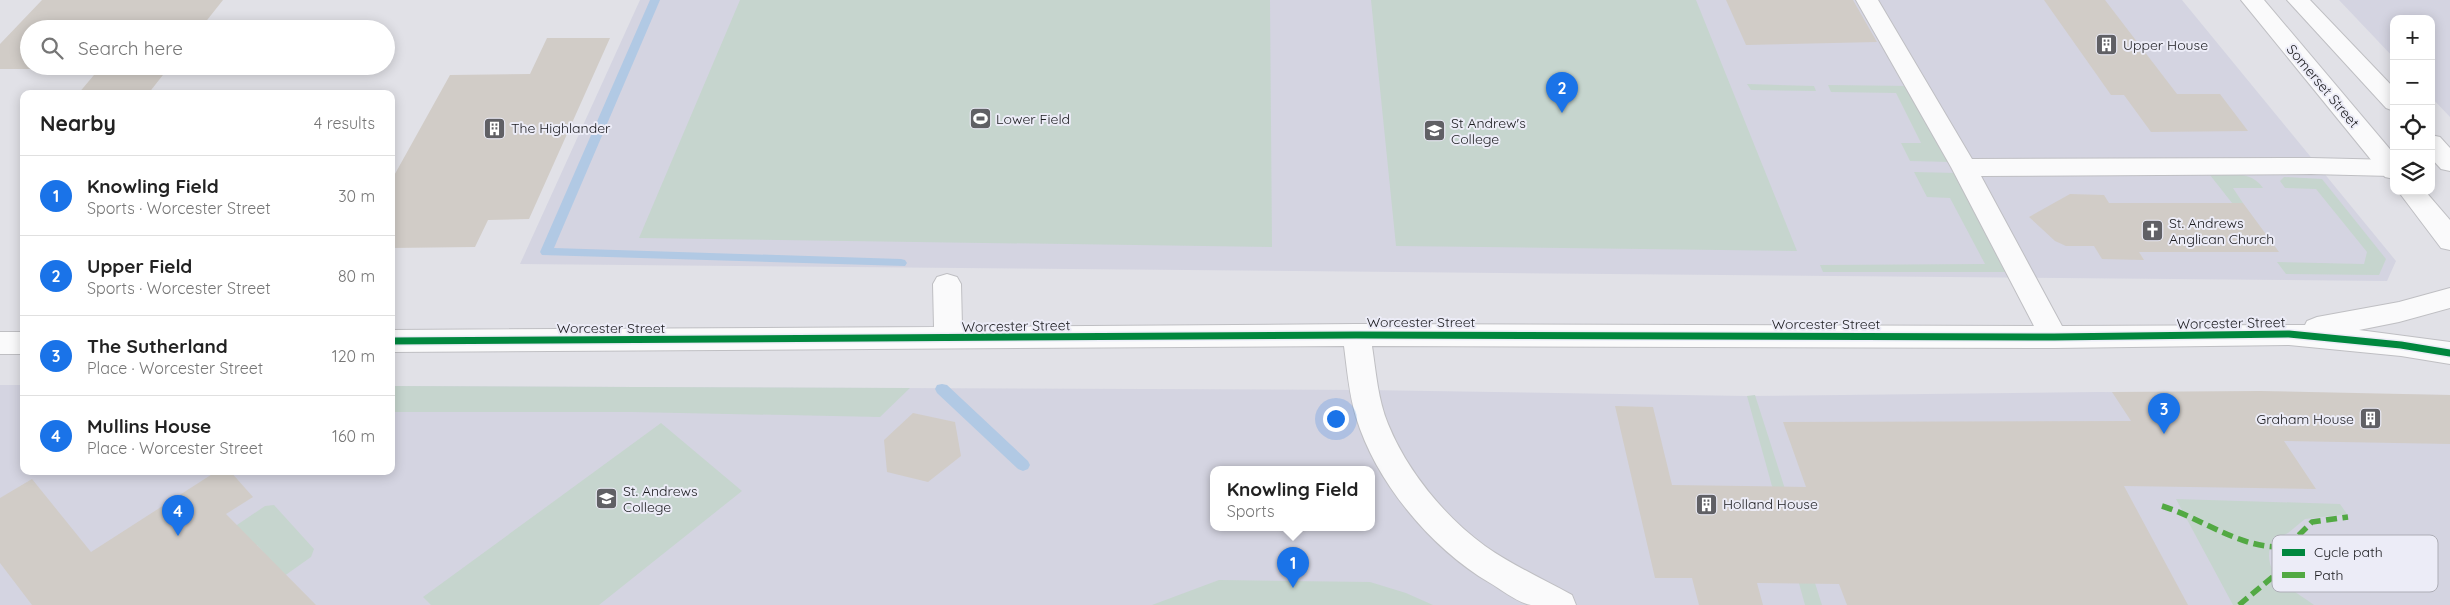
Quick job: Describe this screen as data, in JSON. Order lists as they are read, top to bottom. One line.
{"streets":{"street":["Somerset Street","Worcester Street"]},"places":{"building":["Upper House","The Highlander","Graham House","Holland House"],"sports":["Lower Field"],"school or university":["St Andrew's College","St. Andrews College"],"church":["St. Andrews Anglican Church"]},"legend":["Cycle path","Path"],"page":{"map_buttons":["+","−"],"search":"Search here","pins":["2","3","4","1"],"heading":["Nearby","4 results"],"list":[{"mark":"1","name":"Knowling Field","note":"Sports · Worcester Street","value":"30 m"},{"mark":"2","name":"Upper Field","note":"Sports · Worcester Street","value":"80 m"},{"mark":"3","name":"The Sutherland","note":"Place · Worcester Street","value":"120 m"},{"mark":"4","name":"Mullins House","note":"Place · Worcester Street","value":"160 m"}],"popup":["Knowling Field","Sports"]}}
